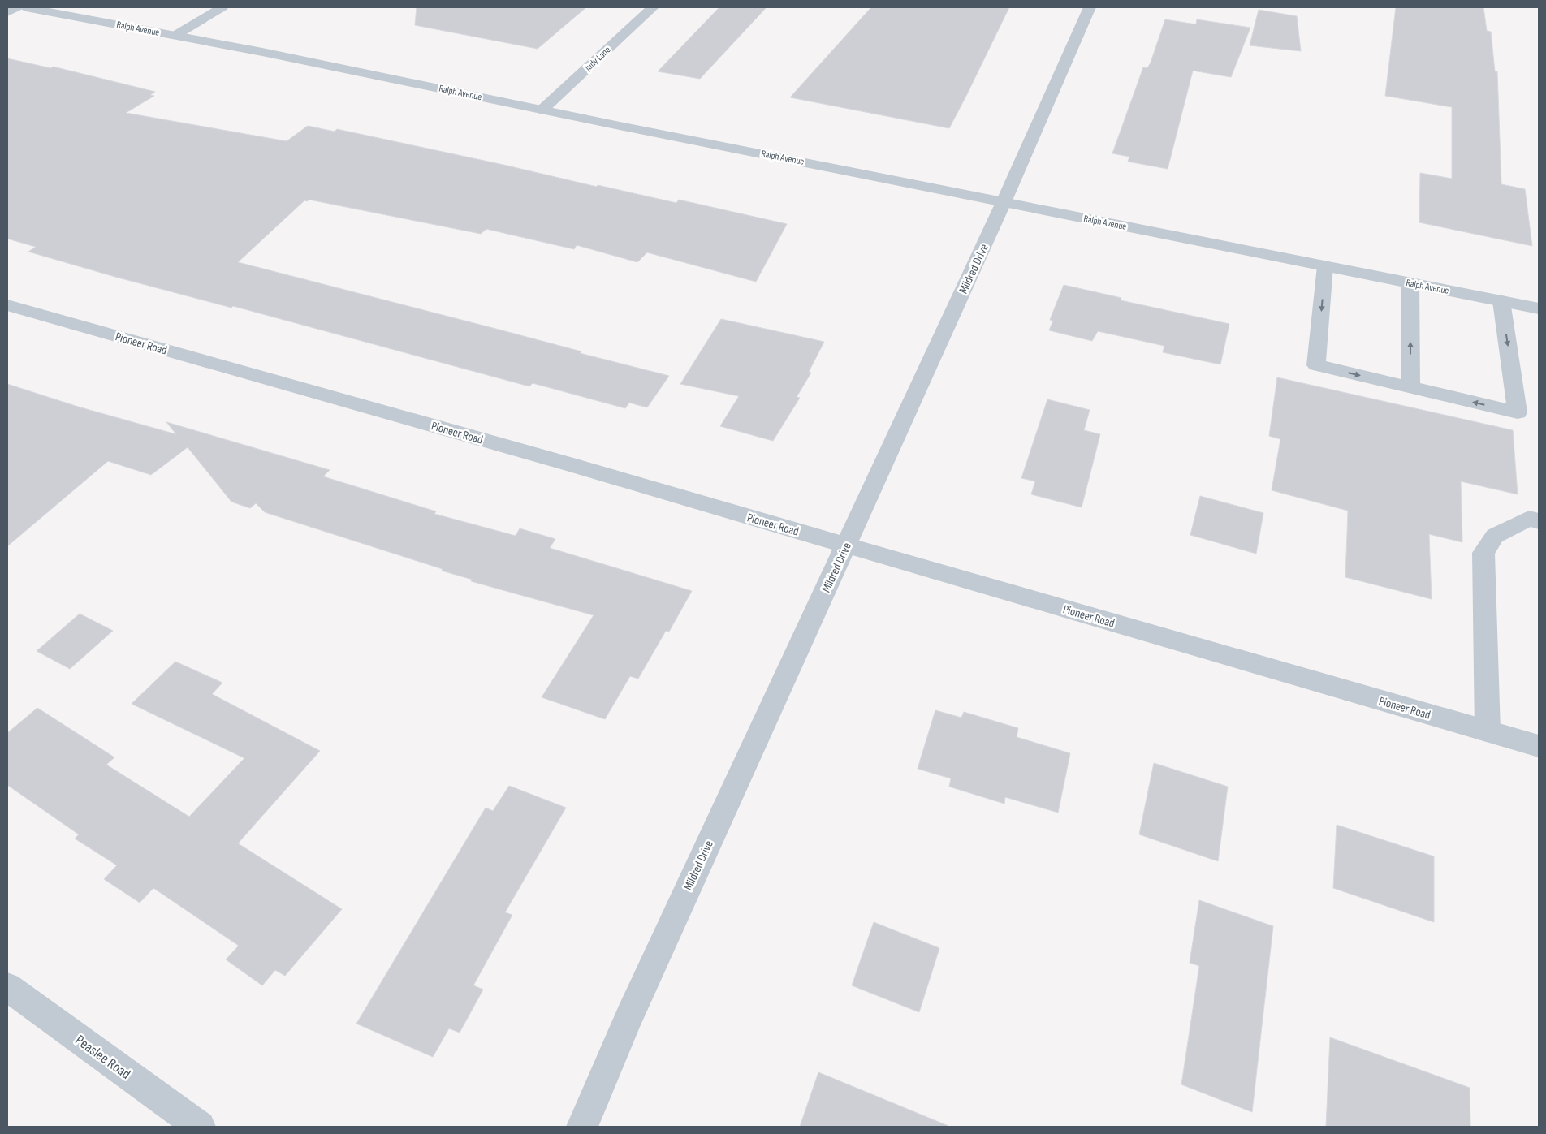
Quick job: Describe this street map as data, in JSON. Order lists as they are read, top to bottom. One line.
{"streets":{"street":["Ralph Avenue","Judy Lane","Mildred Drive","Pioneer Road","Peaslee Road"]},"crossings":[["Ralph Avenue","Judy Lane"],["Ralph Avenue","Mildred Drive"],["Mildred Drive","Pioneer Road"]]}
